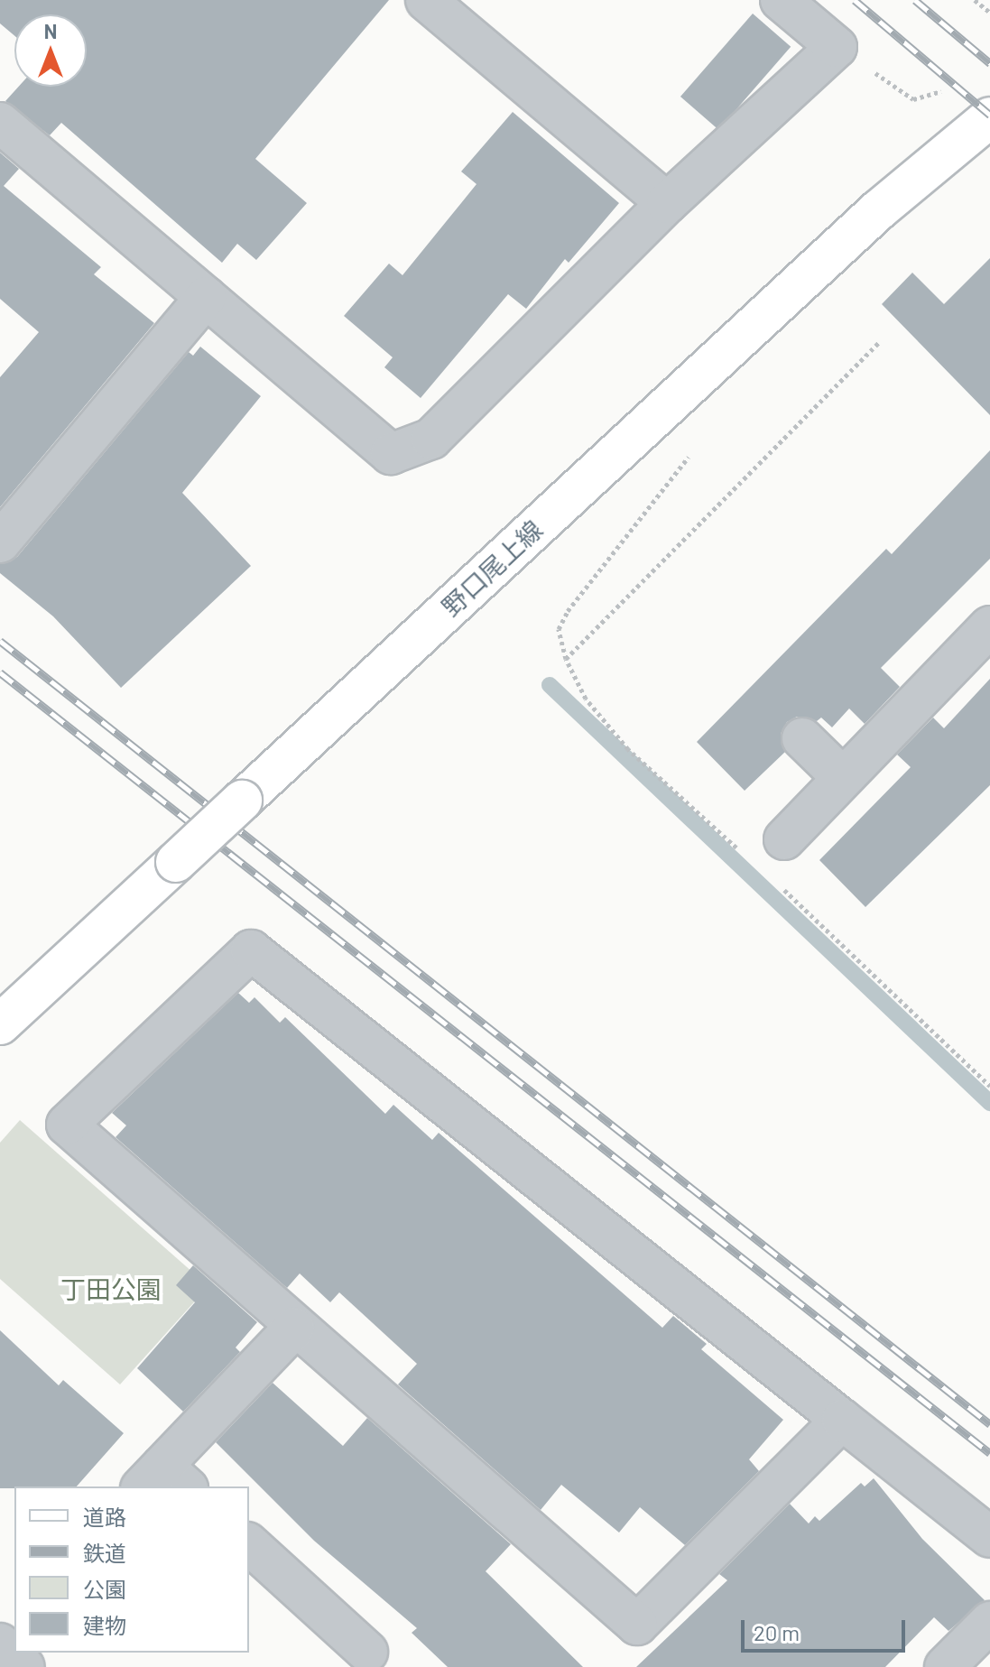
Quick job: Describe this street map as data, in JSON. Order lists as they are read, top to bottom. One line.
{"streets":{"main road":["野口尾上線"]},"parks":["丁田公園"],"legend":["道路","鉄道","公園","建物"],"scale_bar":"20 m","north":"top"}
